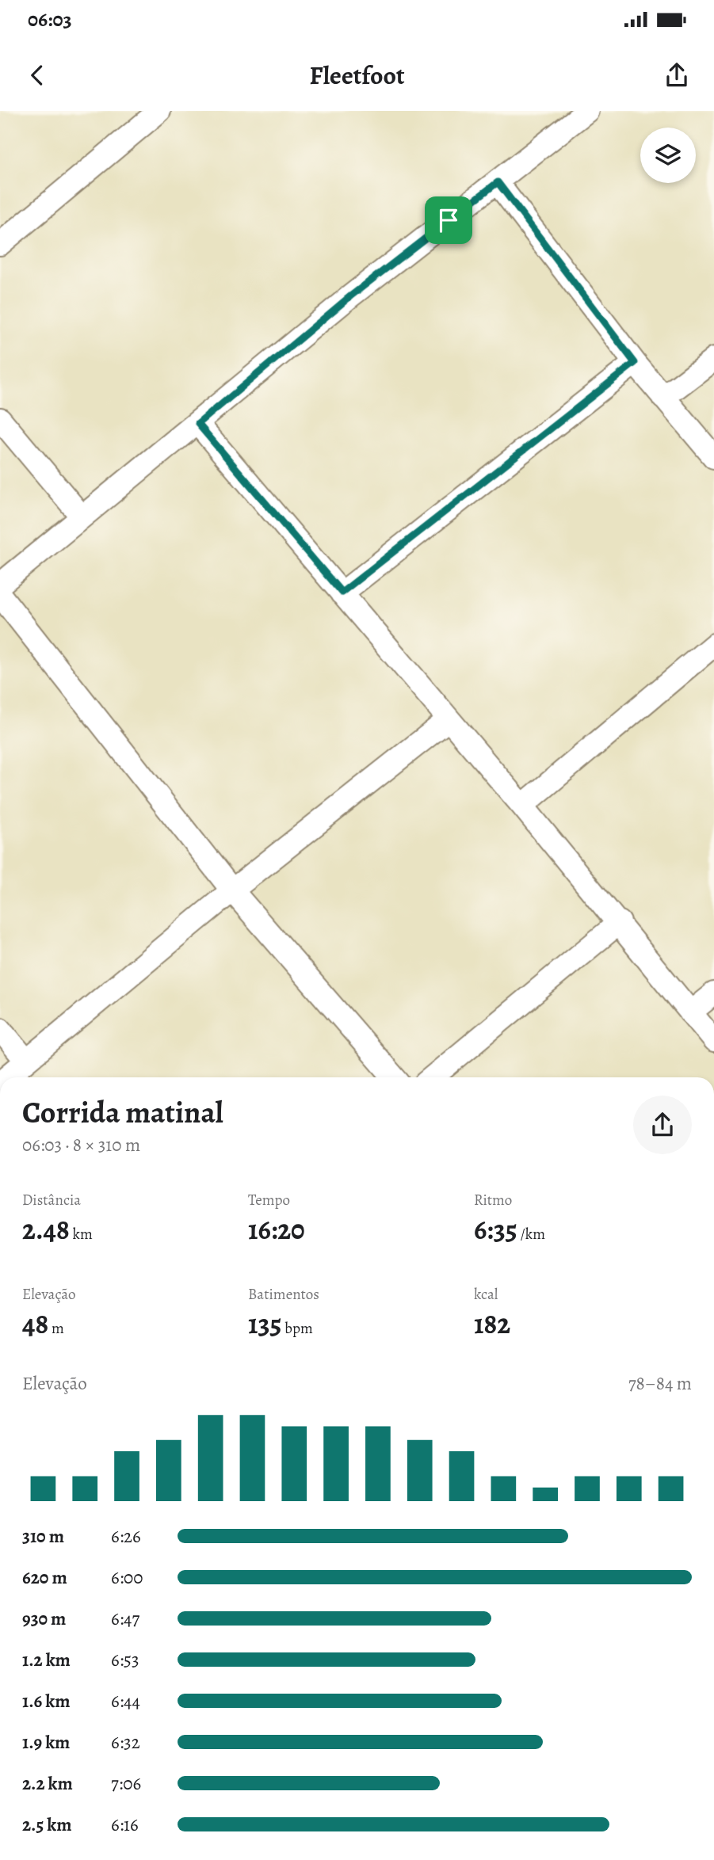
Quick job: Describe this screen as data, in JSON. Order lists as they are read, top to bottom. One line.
{"page":{"status":"06:03","header":"Fleetfoot","heading":["Corrida matinal","06:03 · 8 × 310 m"],"stats":[["Distância","2.48 km"],["Tempo","16:20"],["Ritmo","6:35 /km"],["Elevação","48 m"],["Batimentos","135 bpm"],["kcal","182"]],"chart":["Elevação","78–84 m"],"list":[{"name":"310 m","note":"6:26"},{"name":"620 m","note":"6:00"},{"name":"930 m","note":"6:47"},{"name":"1.2 km","note":"6:53"},{"name":"1.6 km","note":"6:44"},{"name":"1.9 km","note":"6:32"},{"name":"2.2 km","note":"7:06"},{"name":"2.5 km","note":"6:16"}]}}
